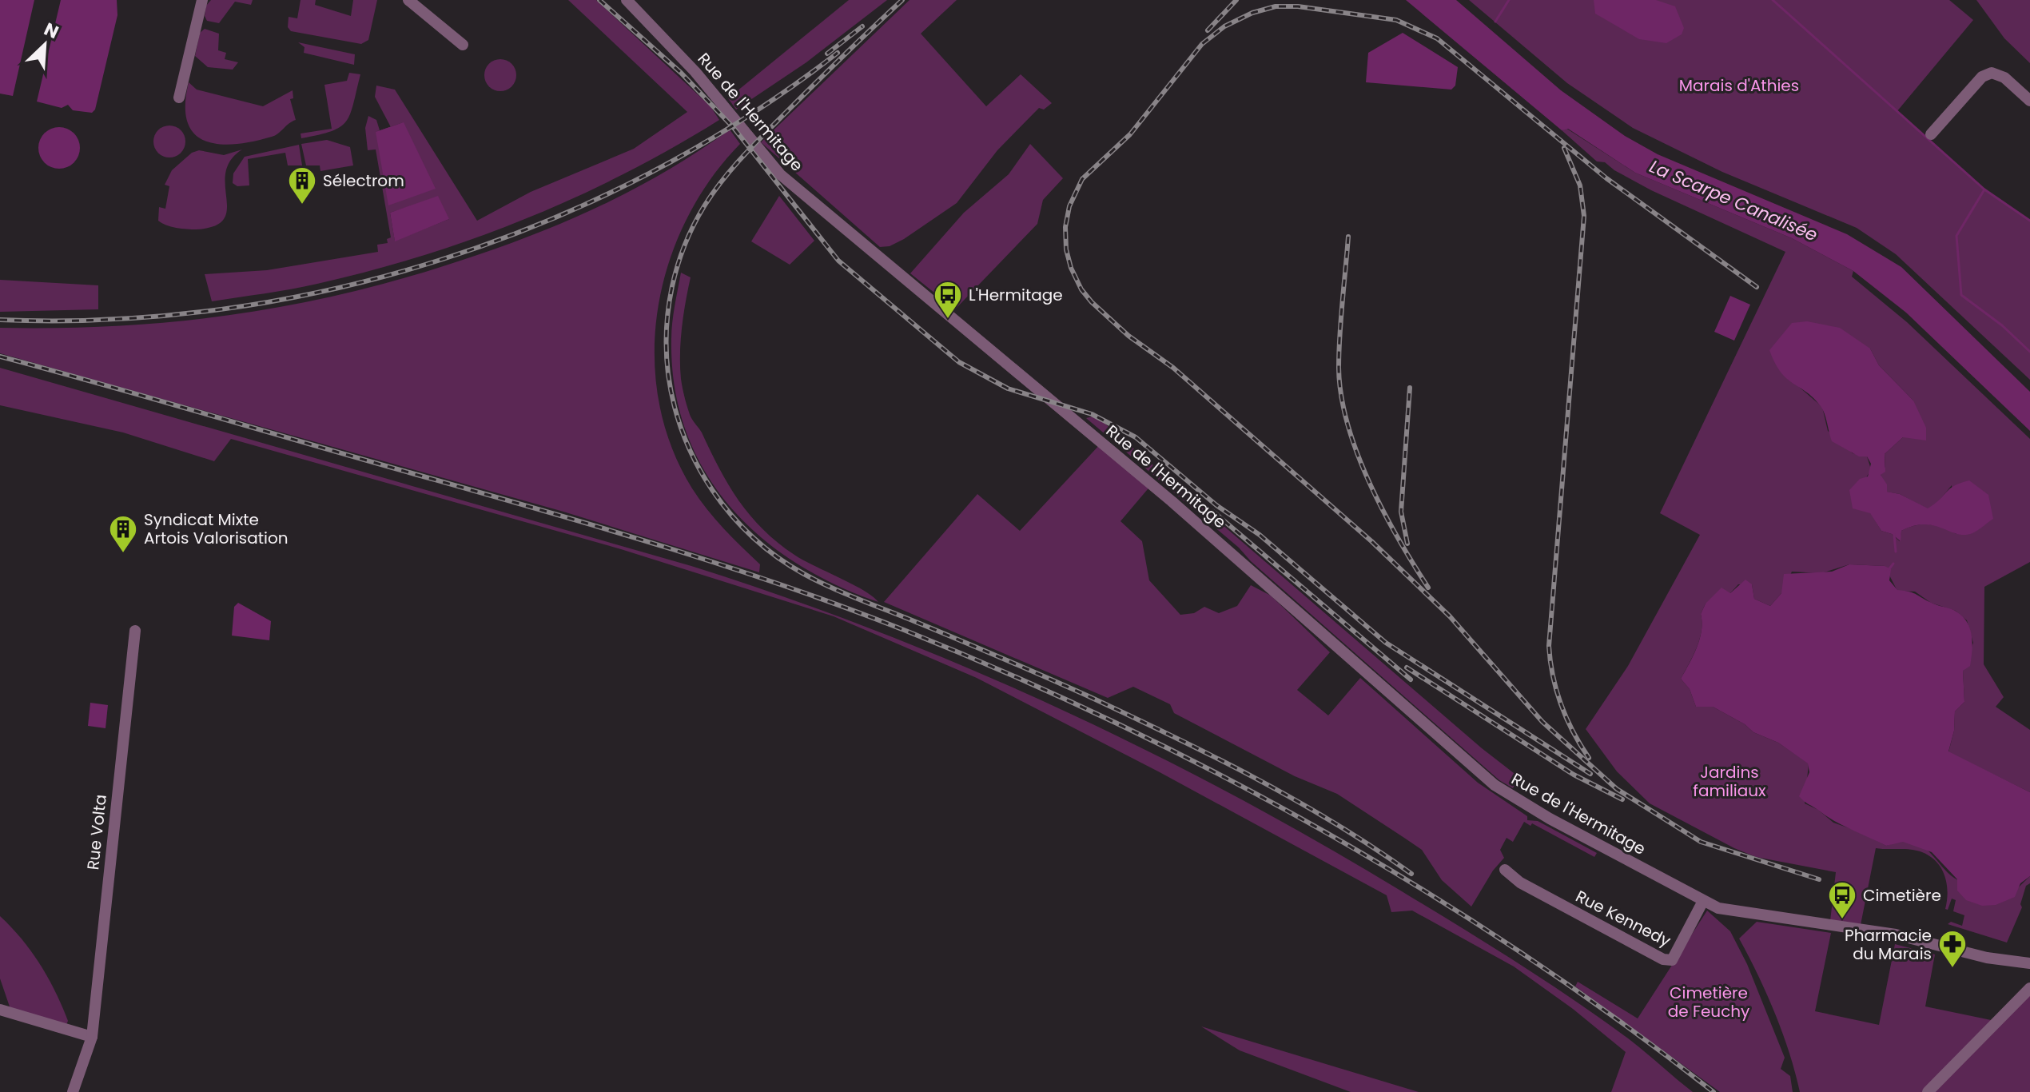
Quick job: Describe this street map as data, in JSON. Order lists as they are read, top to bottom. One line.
{"streets":{"street":["Rue de l'Hermitage","Rue Volta","Rue Kennedy"]},"crossings":[["Rue de l'Hermitage","Rue Kennedy"]],"water":["La Scarpe Canalisée"],"parks":["Marais d'Athies","Jardins familiaux","Cimetière de Feuchy"],"places":{"building":["Sélectrom","Syndicat Mixte Artois Valorisation"],"bus stop":["L'Hermitage","Cimetière"],"pharmacy":["Pharmacie du Marais"]},"north":"top right"}
